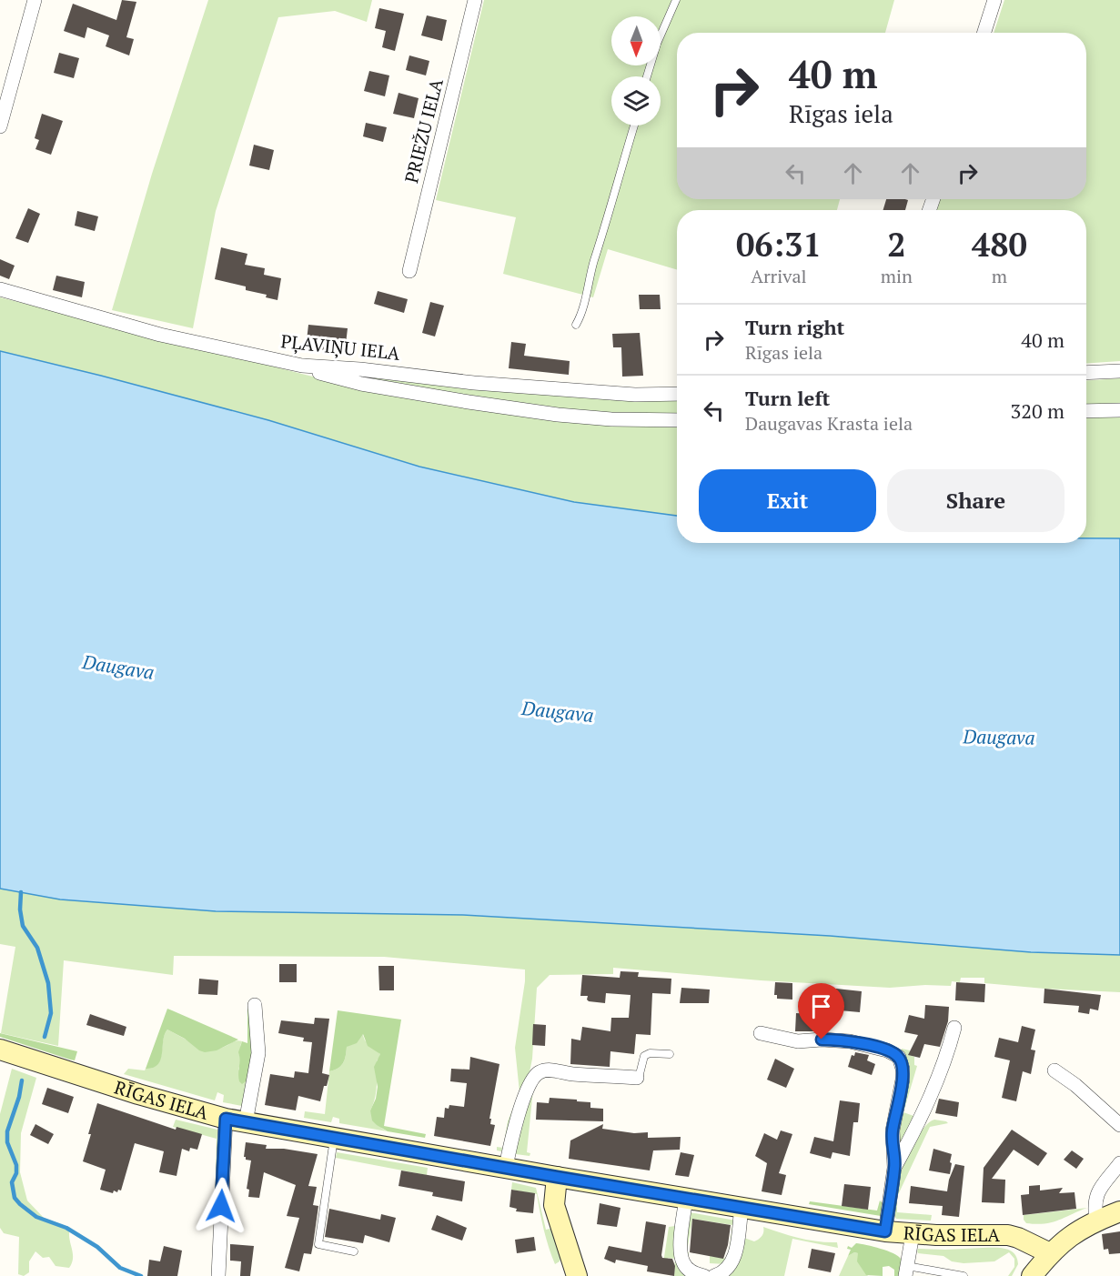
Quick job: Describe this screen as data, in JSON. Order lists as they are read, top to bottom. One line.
{"streets":{"main road":["RĪGAS IELA"],"street":["PRIEŽU IELA","PĻAVIŅU IELA"]},"water":["Daugava"],"north":"bottom","page":{"turn":["40 m","Rīgas iela"],"eta":["06:31","Arrival","2","min","480","m"],"list":[{"name":"Turn right","note":"Rīgas iela","value":"40 m"},{"name":"Turn left","note":"Daugavas Krasta iela","value":"320 m"}],"buttons":["Exit","Share"]}}
